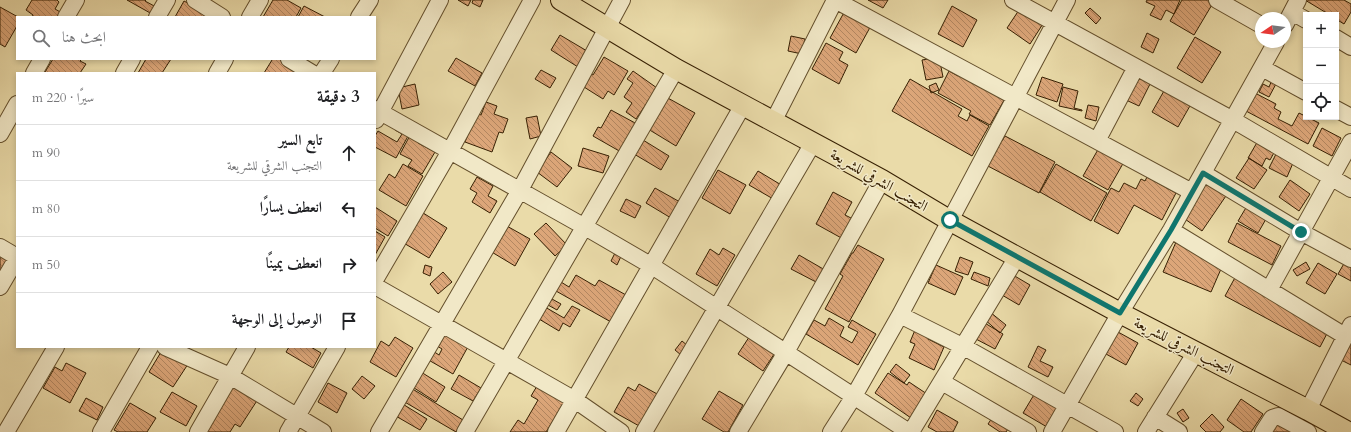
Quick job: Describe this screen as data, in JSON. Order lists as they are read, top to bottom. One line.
{"streets":{"main road":["التجنب الشرقي للشريعة"]},"north":"left","page":{"map_buttons":["+","−"],"search":"ابحث هنا","heading":["3 دقيقة","سيرًا · 220 m"],"list":[["تابع السير","التجنب الشرقي للشريعة","90 m"],["انعطف يسارًا","80 m"],["انعطف يمينًا","50 m"],"الوصول إلى الوجهة"]}}
